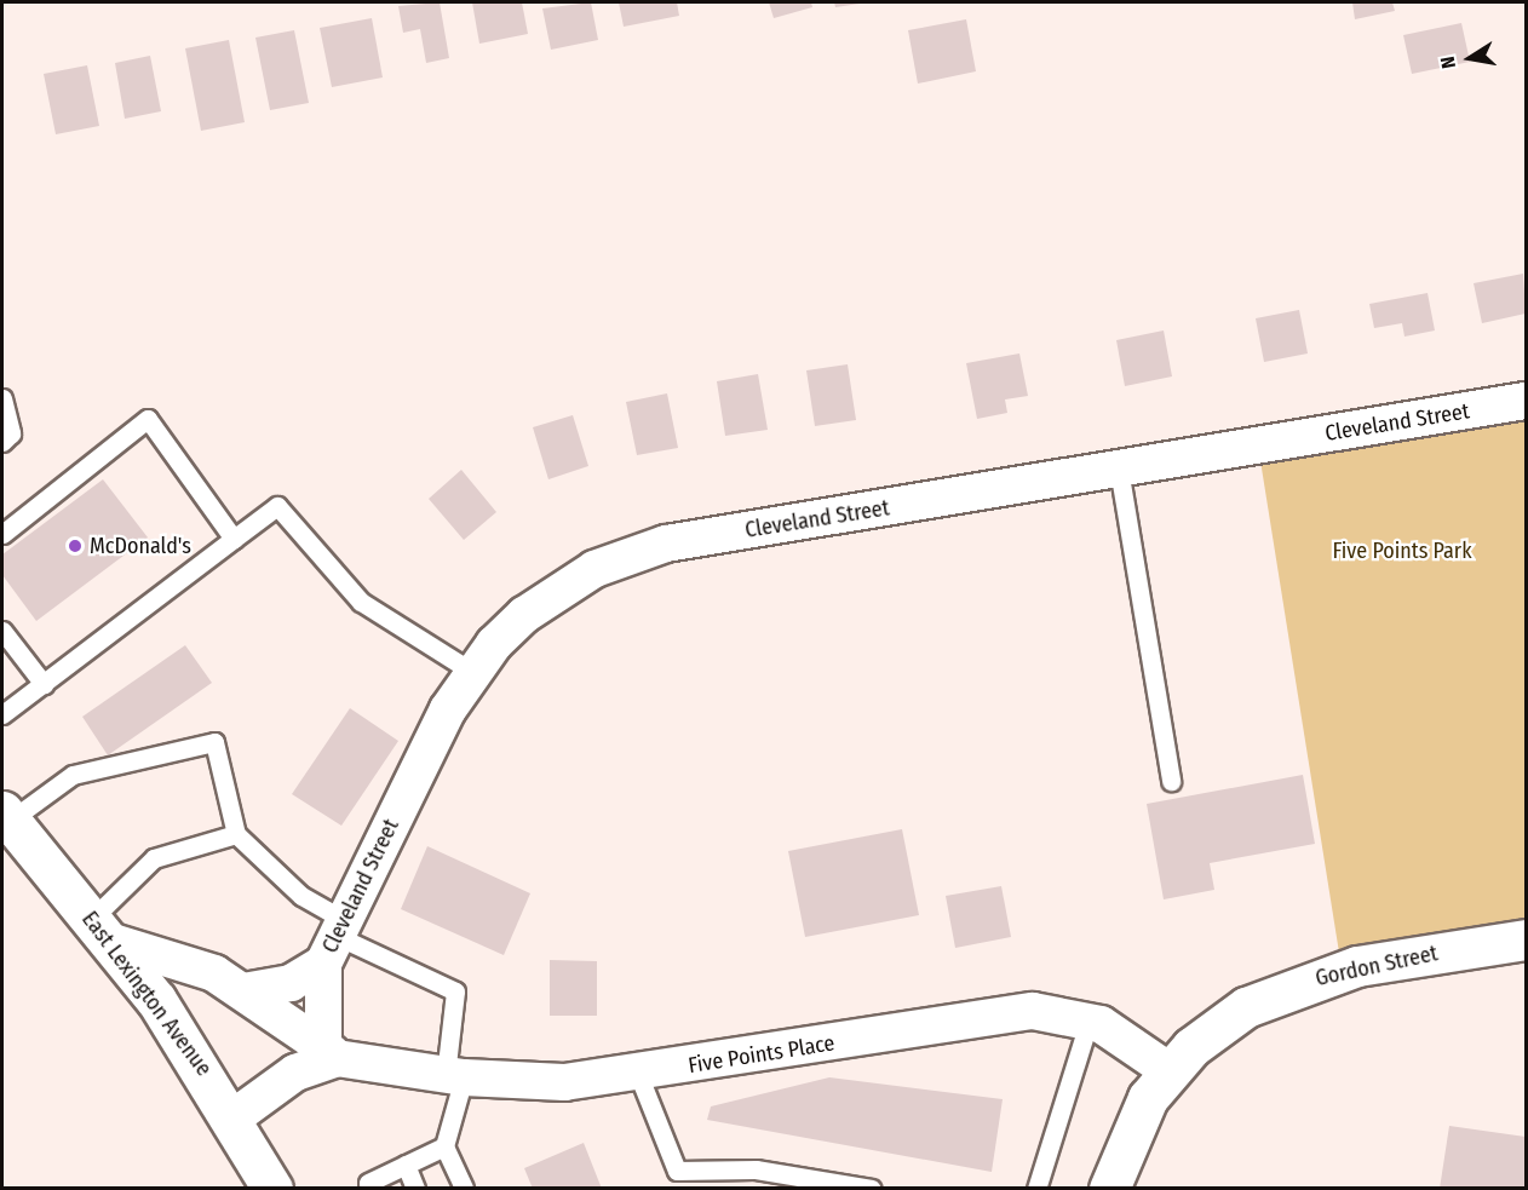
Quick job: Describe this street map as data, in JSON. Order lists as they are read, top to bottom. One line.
{"streets":{"street":["Cleveland Street","Gordon Street","East Lexington Avenue","Five Points Place"]},"crossings":[["Cleveland Street","Five Points Place"],["Gordon Street","Five Points Place"],["East Lexington Avenue","Five Points Place"]],"parks":["Five Points Park"],"places":["McDonald's"],"north":"left"}
